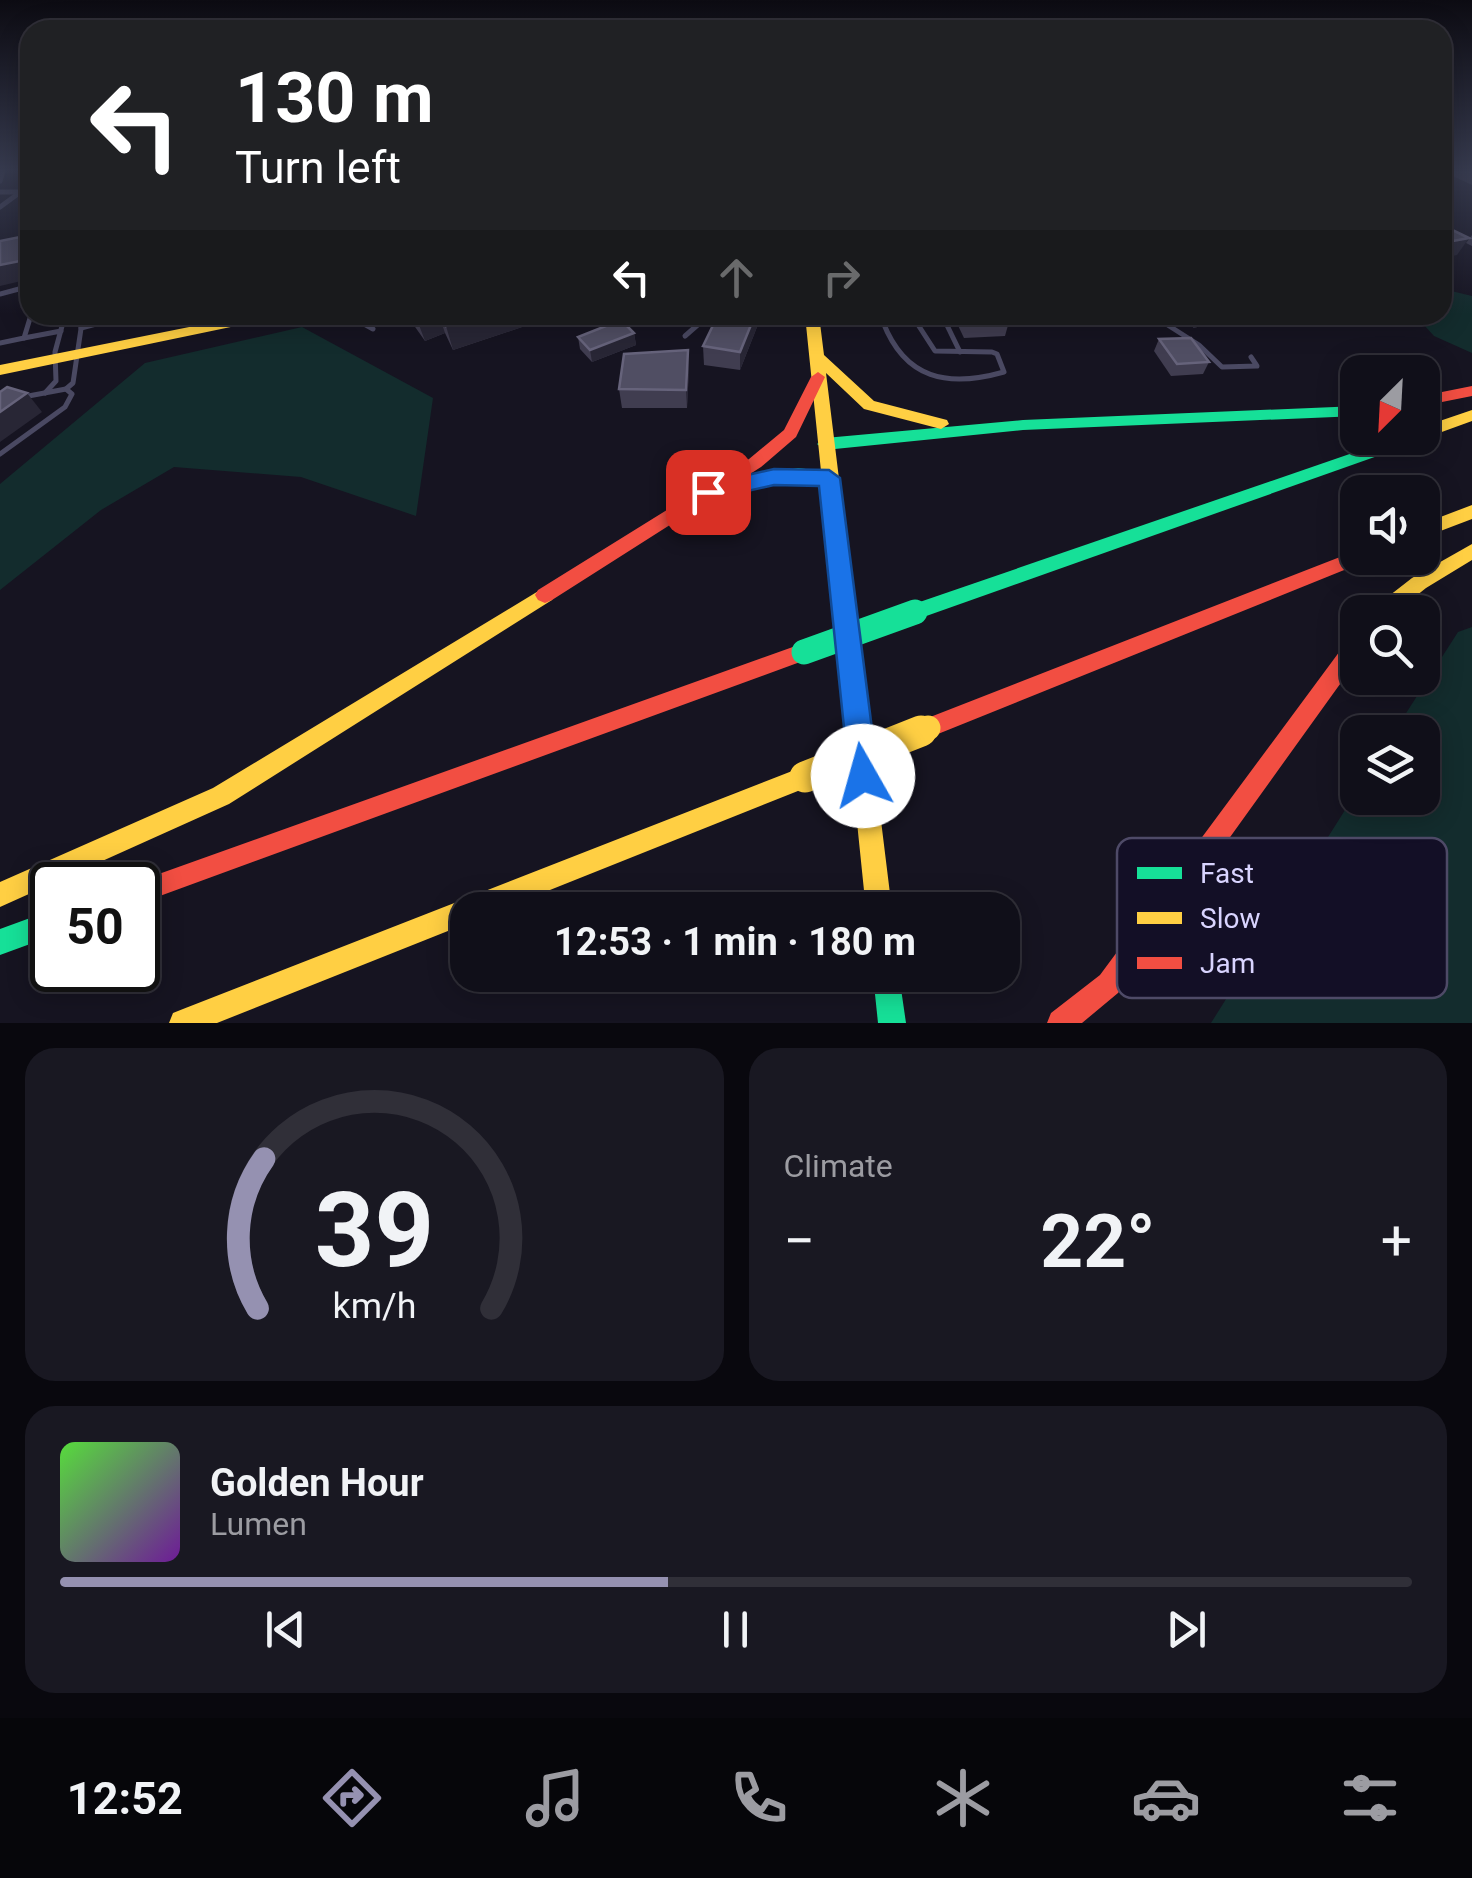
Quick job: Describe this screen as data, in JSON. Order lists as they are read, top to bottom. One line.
{"legend":["Fast","Slow","Jam"],"north":"bottom left","page":{"turn":["130 m","Turn left"],"limit":"50","trip":"12:53 · 1 min · 180 m","tile":"Climate","heat":["−","22°","+"],"song":["Golden Hour","Lumen"],"tabs":"12:52","gauge":["39","km/h"]}}
